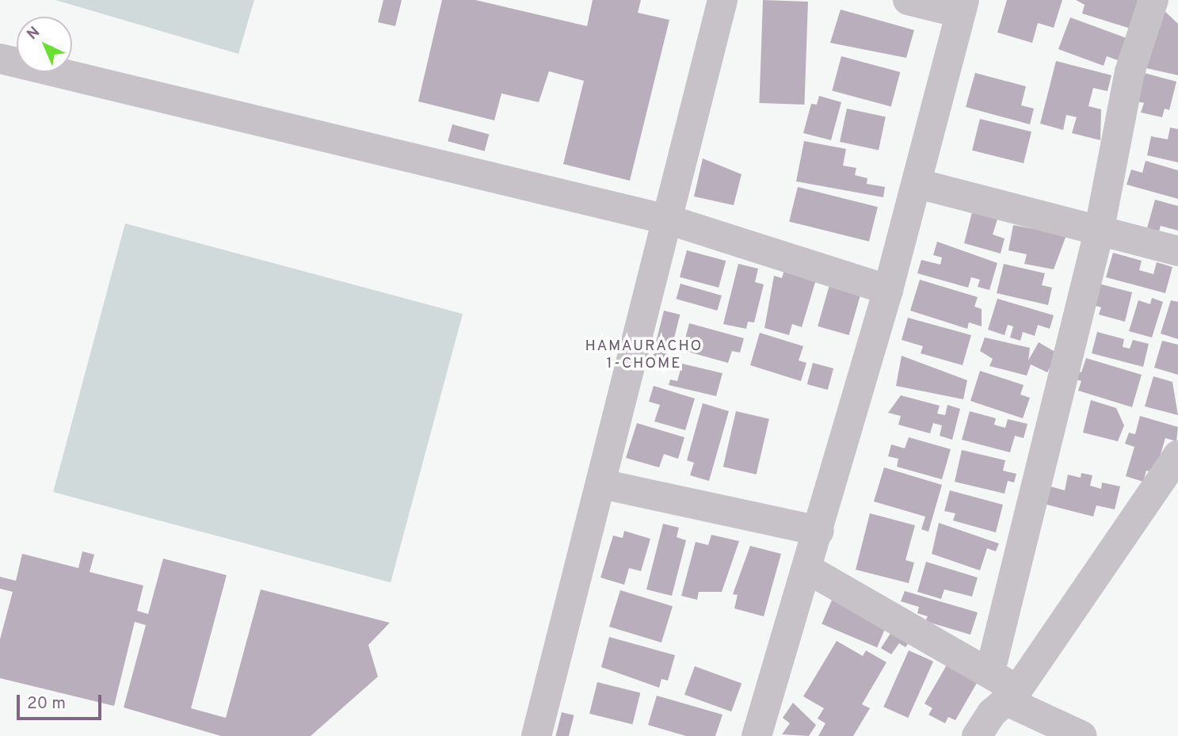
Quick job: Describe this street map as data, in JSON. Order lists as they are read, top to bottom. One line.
{"districts":["HAMAURACHO 1-CHOME"],"scale_bar":"20 m","north":"top left"}
